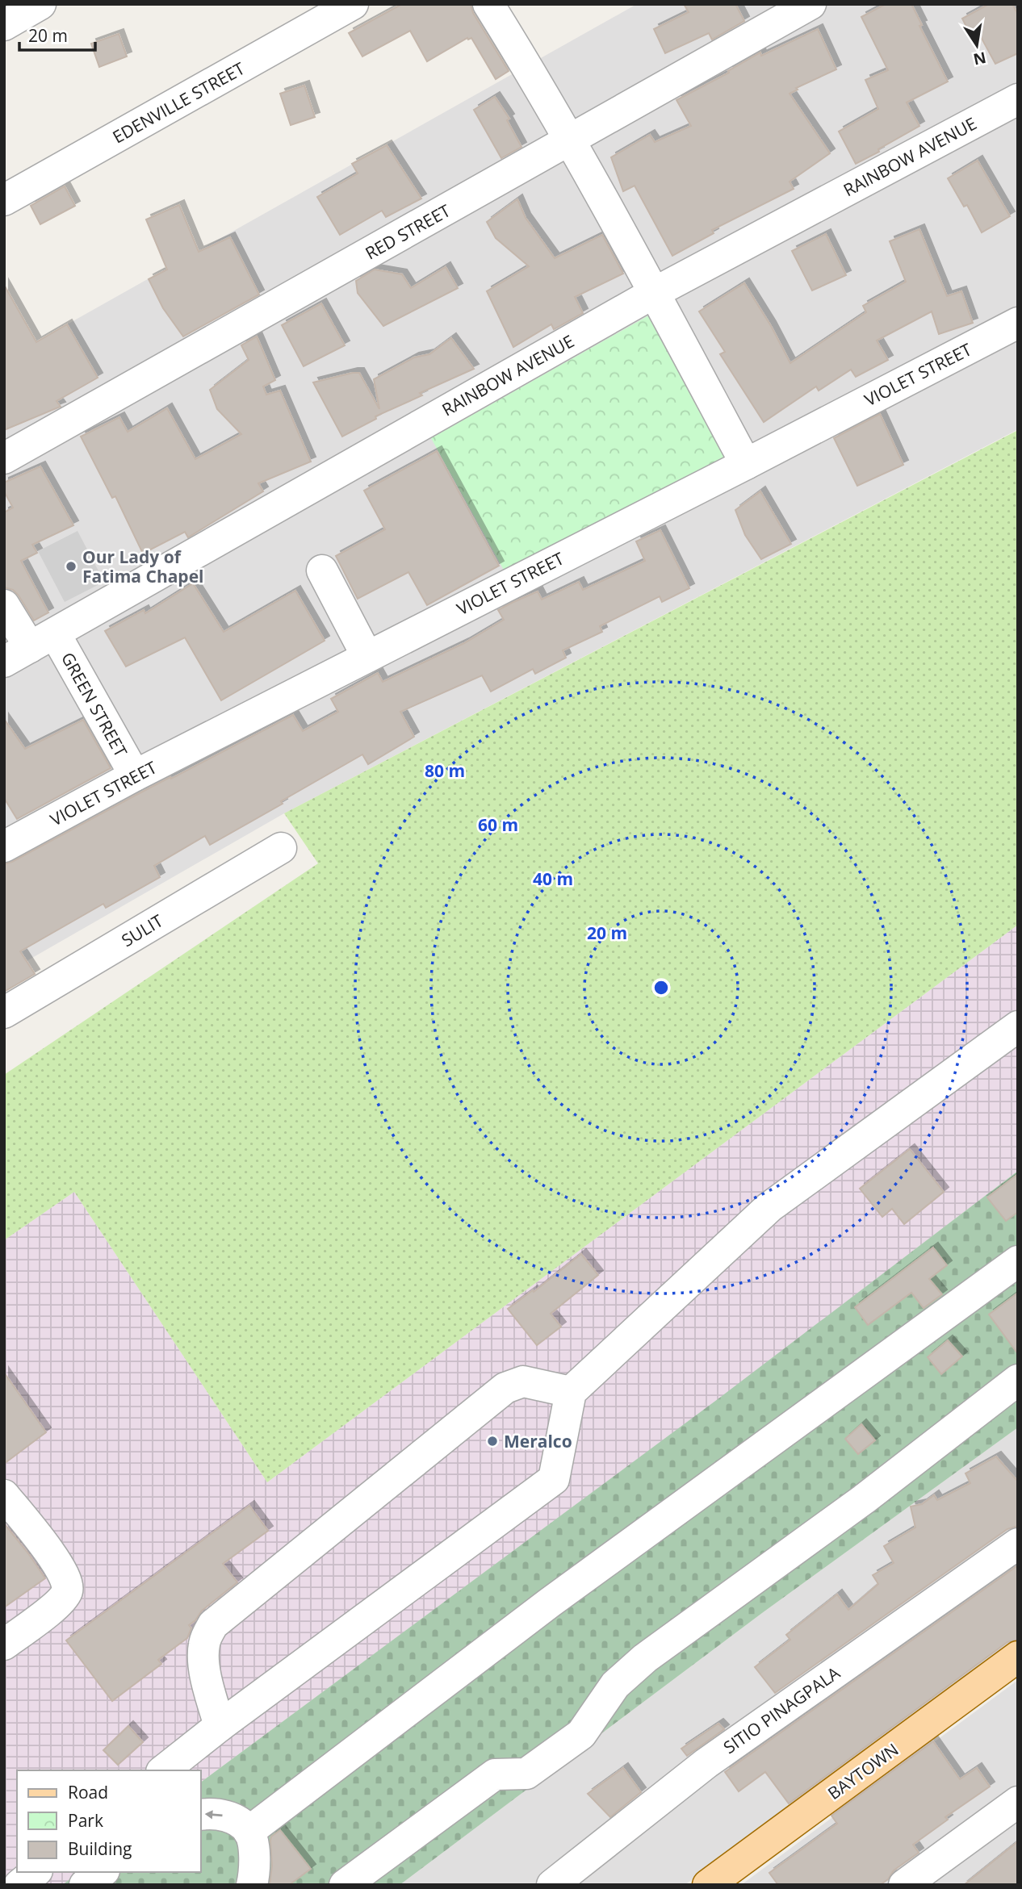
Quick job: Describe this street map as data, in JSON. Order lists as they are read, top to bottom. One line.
{"streets":{"main road":["BAYTOWN"],"street":["EDENVILLE STREET","RAINBOW AVENUE","RED STREET","VIOLET STREET","GREEN STREET","SULIT","SITIO PINAGPALA"]},"crossings":[["RAINBOW AVENUE","GREEN STREET"],["VIOLET STREET","GREEN STREET"]],"places":["Our Lady of Fatima Chapel","Meralco"],"legend":["Road","Park","Building"],"scale_bar":"20 m","north":"bottom","rings":["80 m","60 m","40 m","20 m"]}
